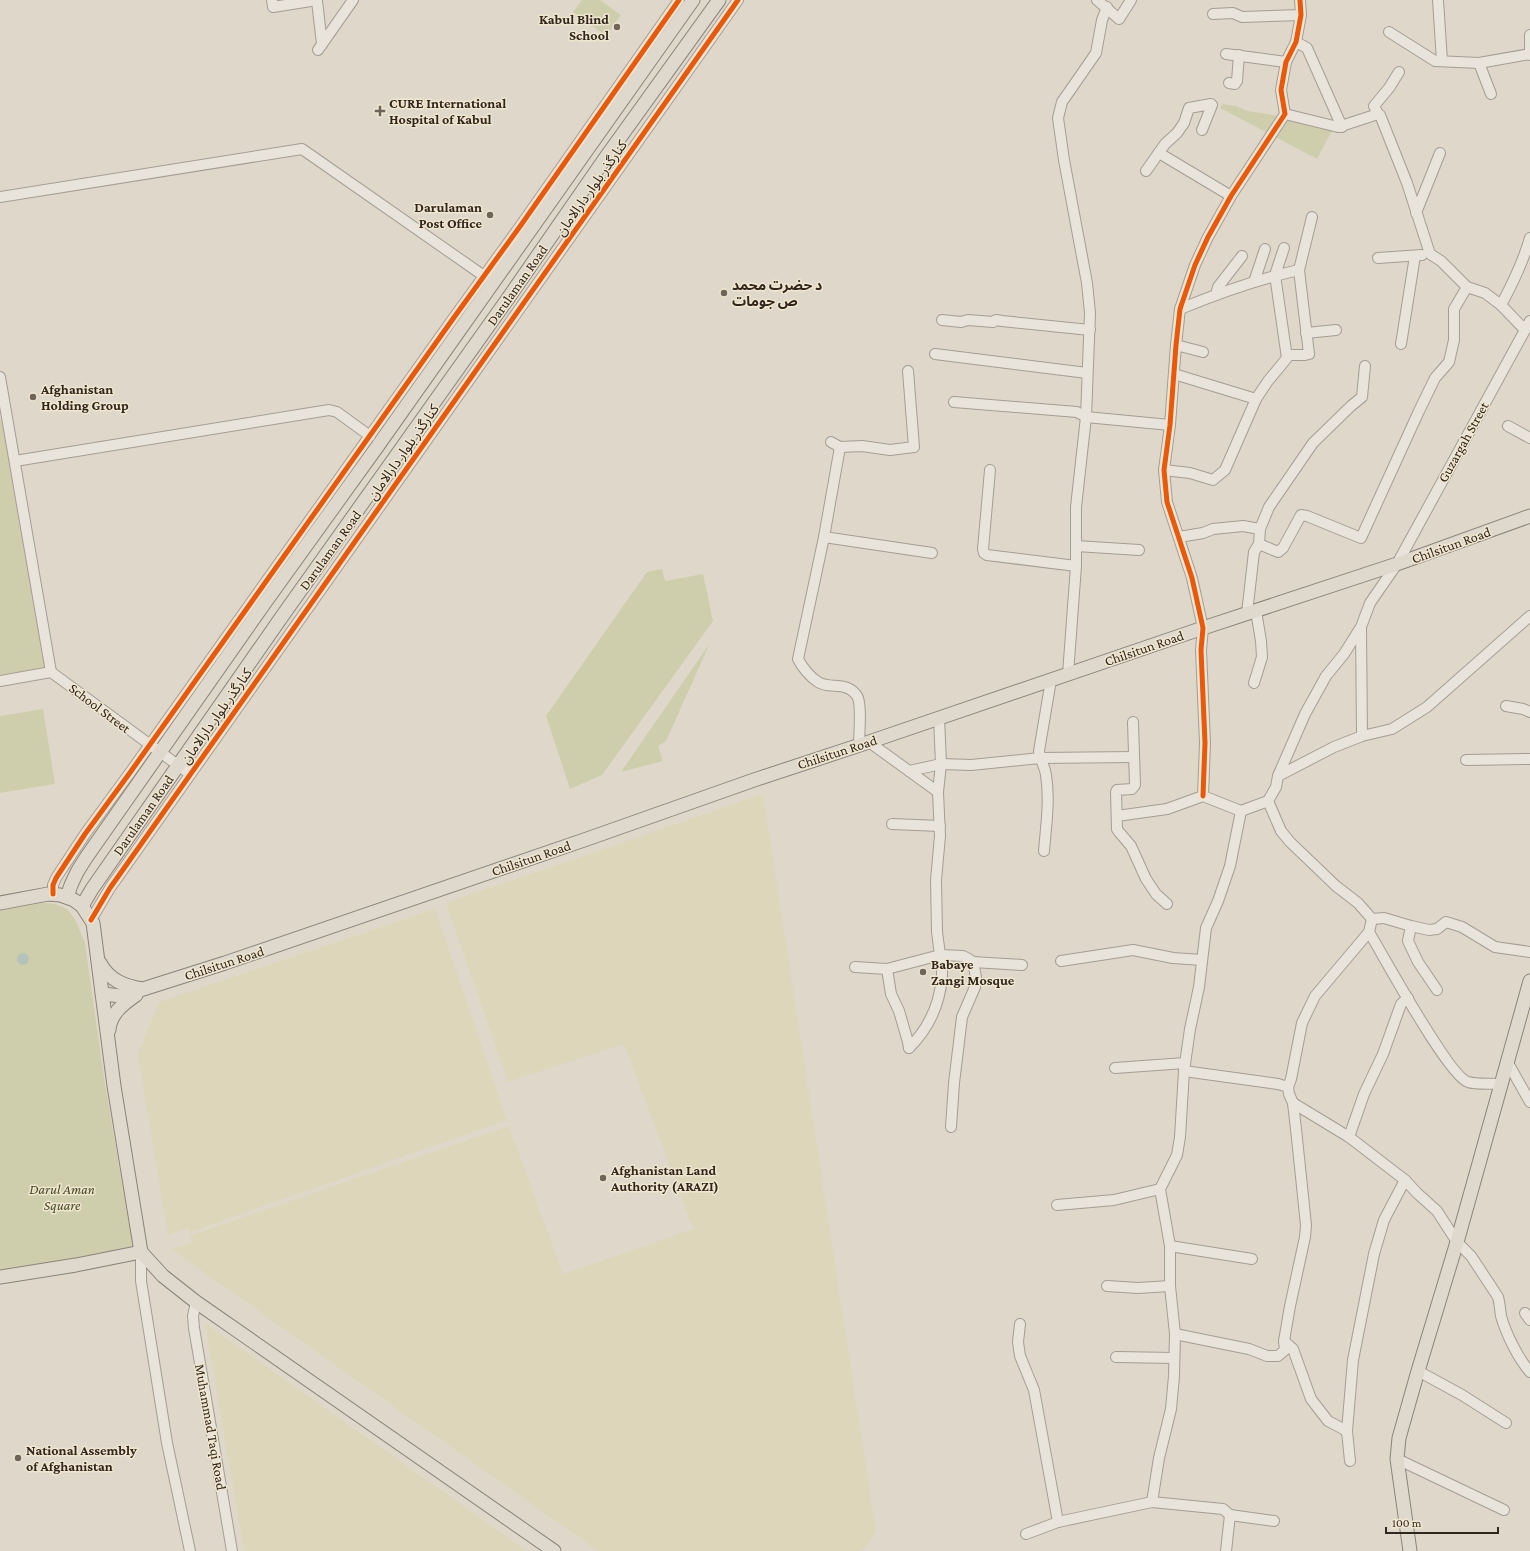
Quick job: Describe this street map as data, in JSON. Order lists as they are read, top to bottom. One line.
{"streets":{"main road":["Darulaman Road","Chilsitun Road"],"street":["کنارگذر بلوار دارالامان","Guzargah Street","School Street","Muhammad Taqi Road"]},"crossings":[["کنارگذر بلوار دارالامان","School Street"],["Darulaman Road","School Street"],["Guzargah Street","Chilsitun Road"]],"parks":["Darul Aman Square"],"places":{"other":["Kabul Blind School","Darulaman Post Office","د حضرت محمد ص جومات","Afghanistan Holding Group","Babaye Zangi Mosque","Afghanistan Land Authority (ARAZI)","National Assembly of Afghanistan"],"health":["CURE International Hospital of Kabul"]},"scale_bar":"100 m"}
